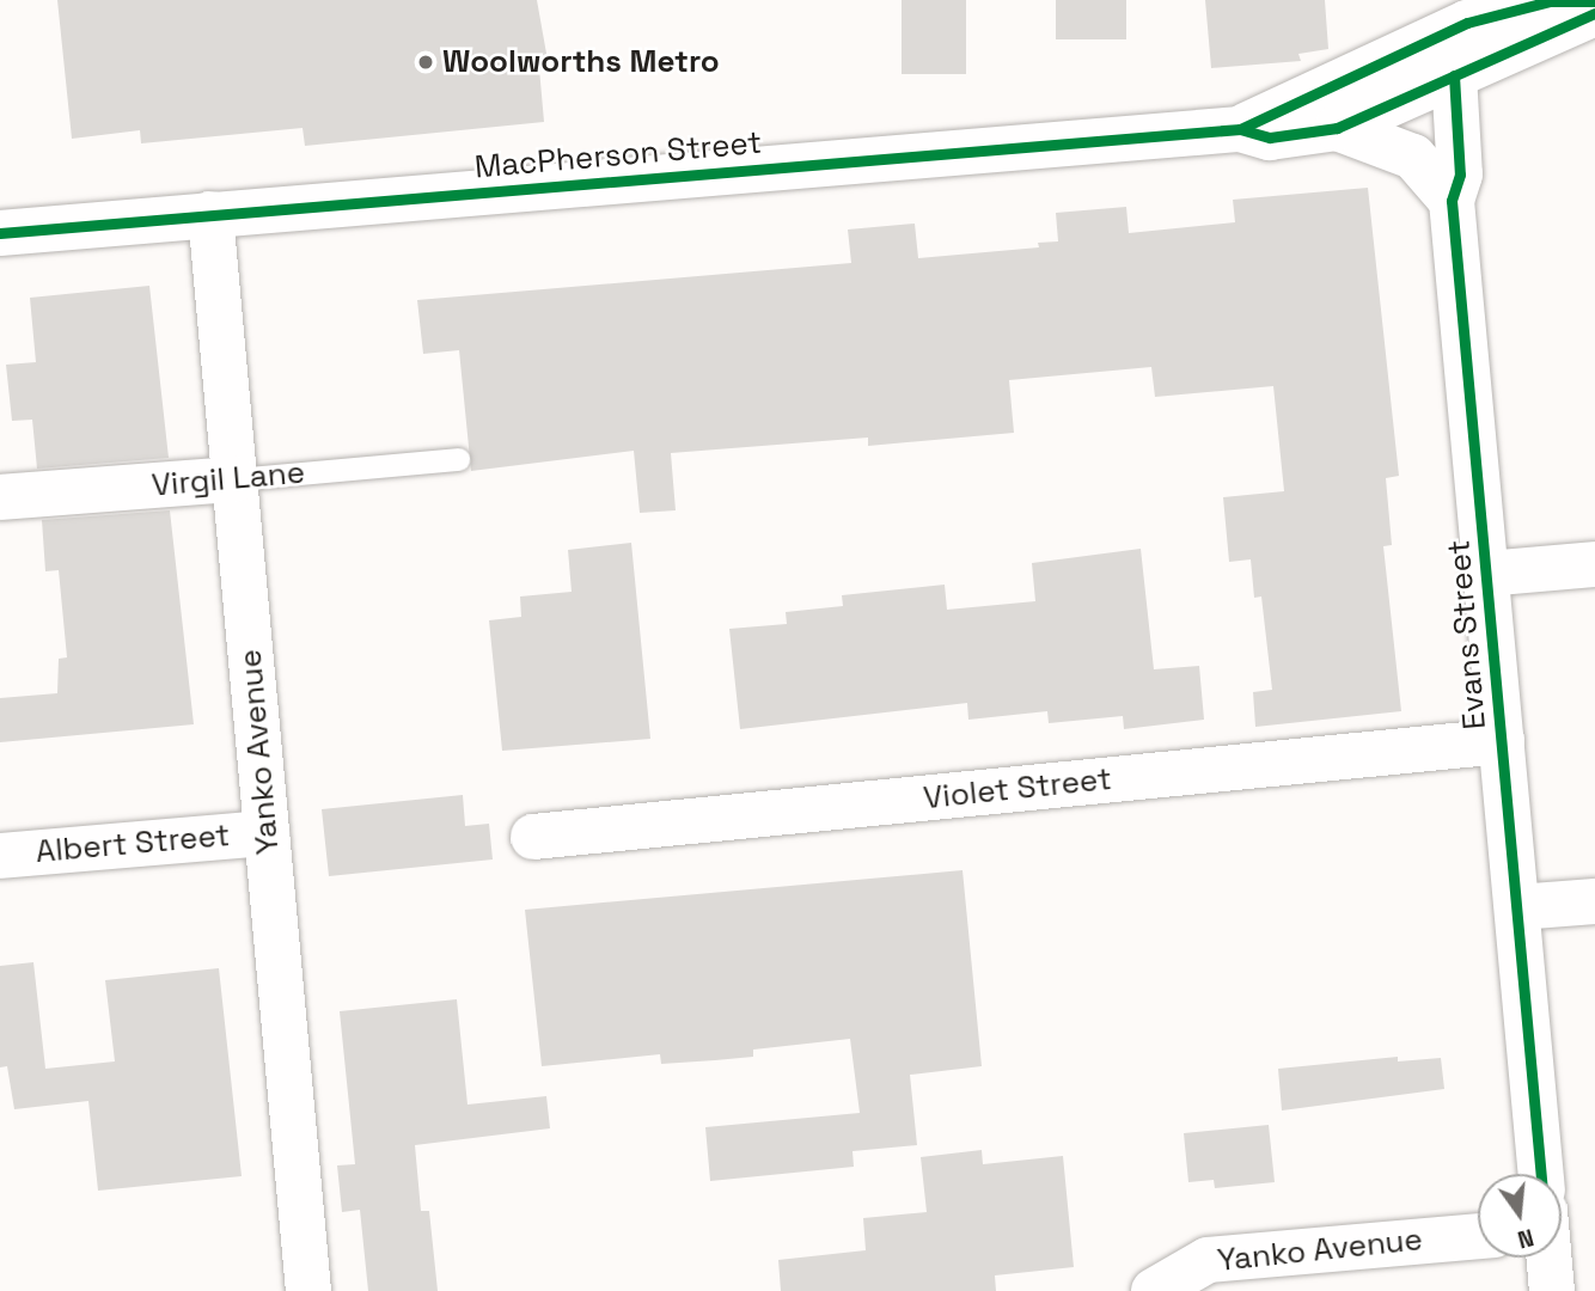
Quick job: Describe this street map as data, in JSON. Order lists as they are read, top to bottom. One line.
{"streets":{"street":["MacPherson Street","Virgil Lane","Evans Street","Yanko Avenue","Violet Street","Albert Street"]},"crossings":[["MacPherson Street","Evans Street"],["MacPherson Street","Yanko Avenue"],["Virgil Lane","Yanko Avenue"],["Evans Street","Violet Street"],["Yanko Avenue","Albert Street"]],"places":["Woolworths Metro"],"north":"bottom"}
